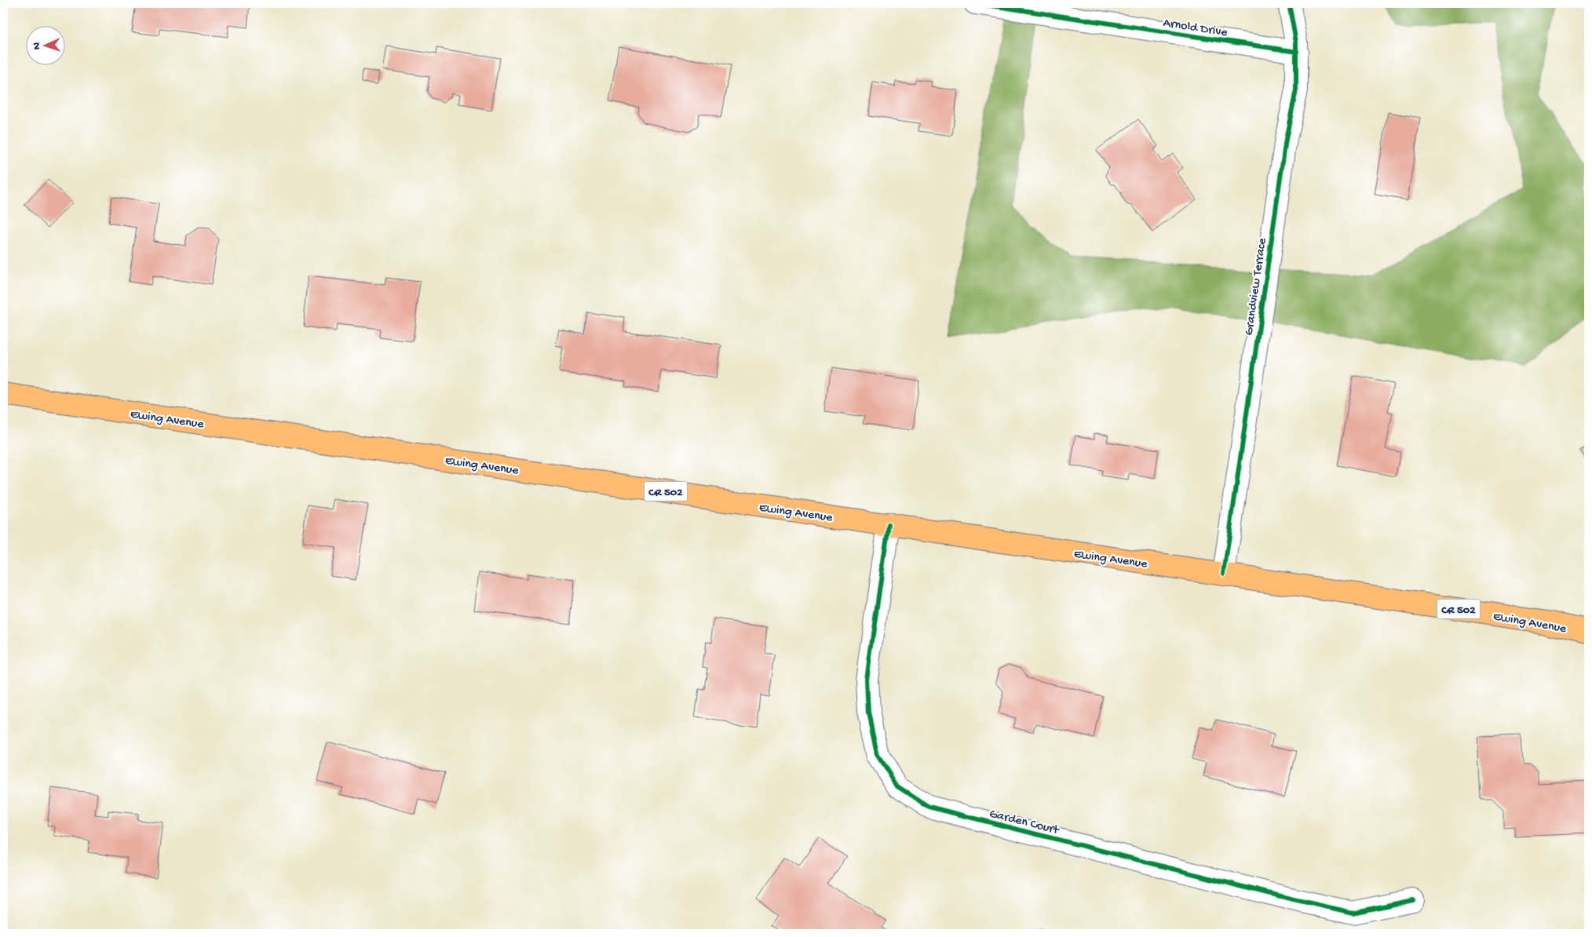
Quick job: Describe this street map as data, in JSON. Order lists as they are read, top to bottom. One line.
{"streets":{"main road":["Ewing Avenue","CR 502"],"street":["Arnold Drive","Grandview Terrace","Garden Court"]},"crossings":[["Arnold Drive","Grandview Terrace"],["Grandview Terrace","Ewing Avenue"],["Ewing Avenue","Garden Court"]],"north":"left"}
